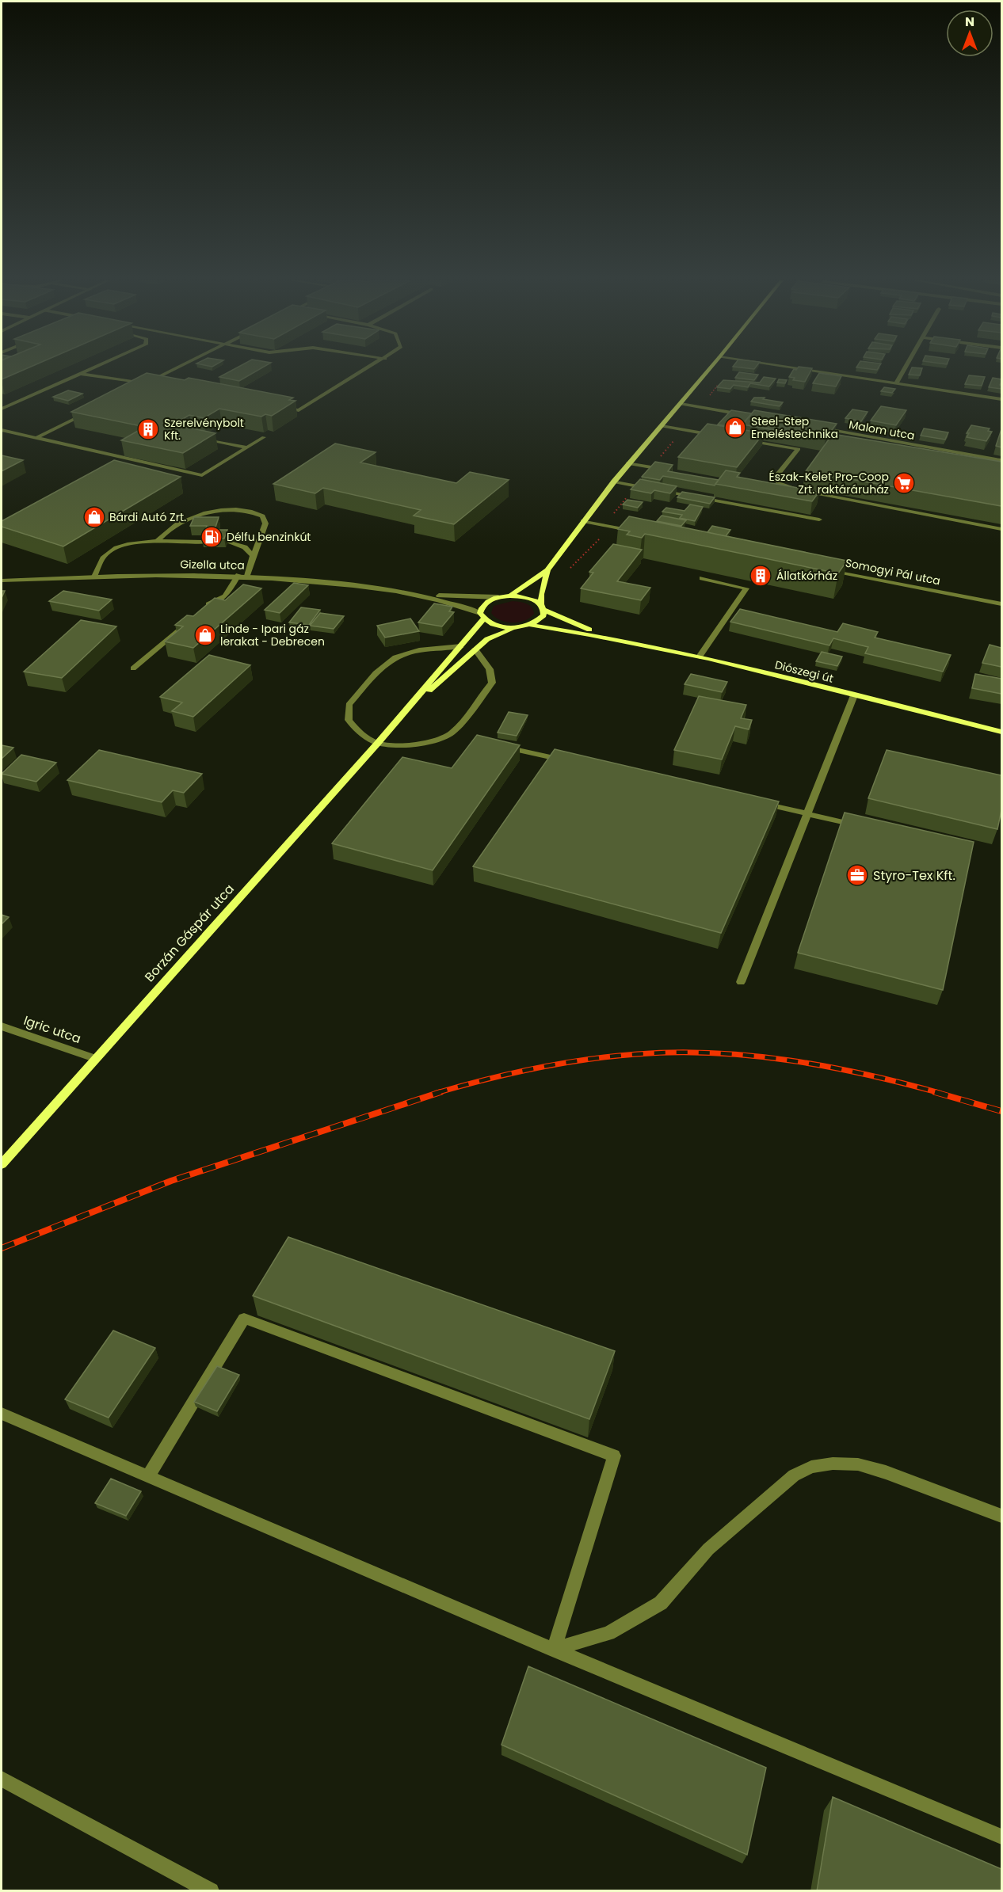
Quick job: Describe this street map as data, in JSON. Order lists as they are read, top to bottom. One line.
{"streets":{"main road":["Diószegi út","Borzán Gáspár utca"],"street":["Malom utca","Gizella utca","Somogyi Pál utca","Igric utca"]},"crossings":[["Gizella utca","Borzán Gáspár utca"],["Diószegi út","Borzán Gáspár utca"],["Borzán Gáspár utca","Igric utca"]],"places":{"shop":["Steel-Step Emeléstechnika","Bárdi Autó Zrt.","Linde - Ipari gáz lerakat - Debrecen"],"building":["Szerelvénybolt Kft.","Állatkórház"],"supermarket":["Észak-Kelet Pro-Coop Zrt. raktáráruház"],"fuel station":["Délfu benzinkút"],"office":["Styro-Tex Kft."]},"north":"top"}
